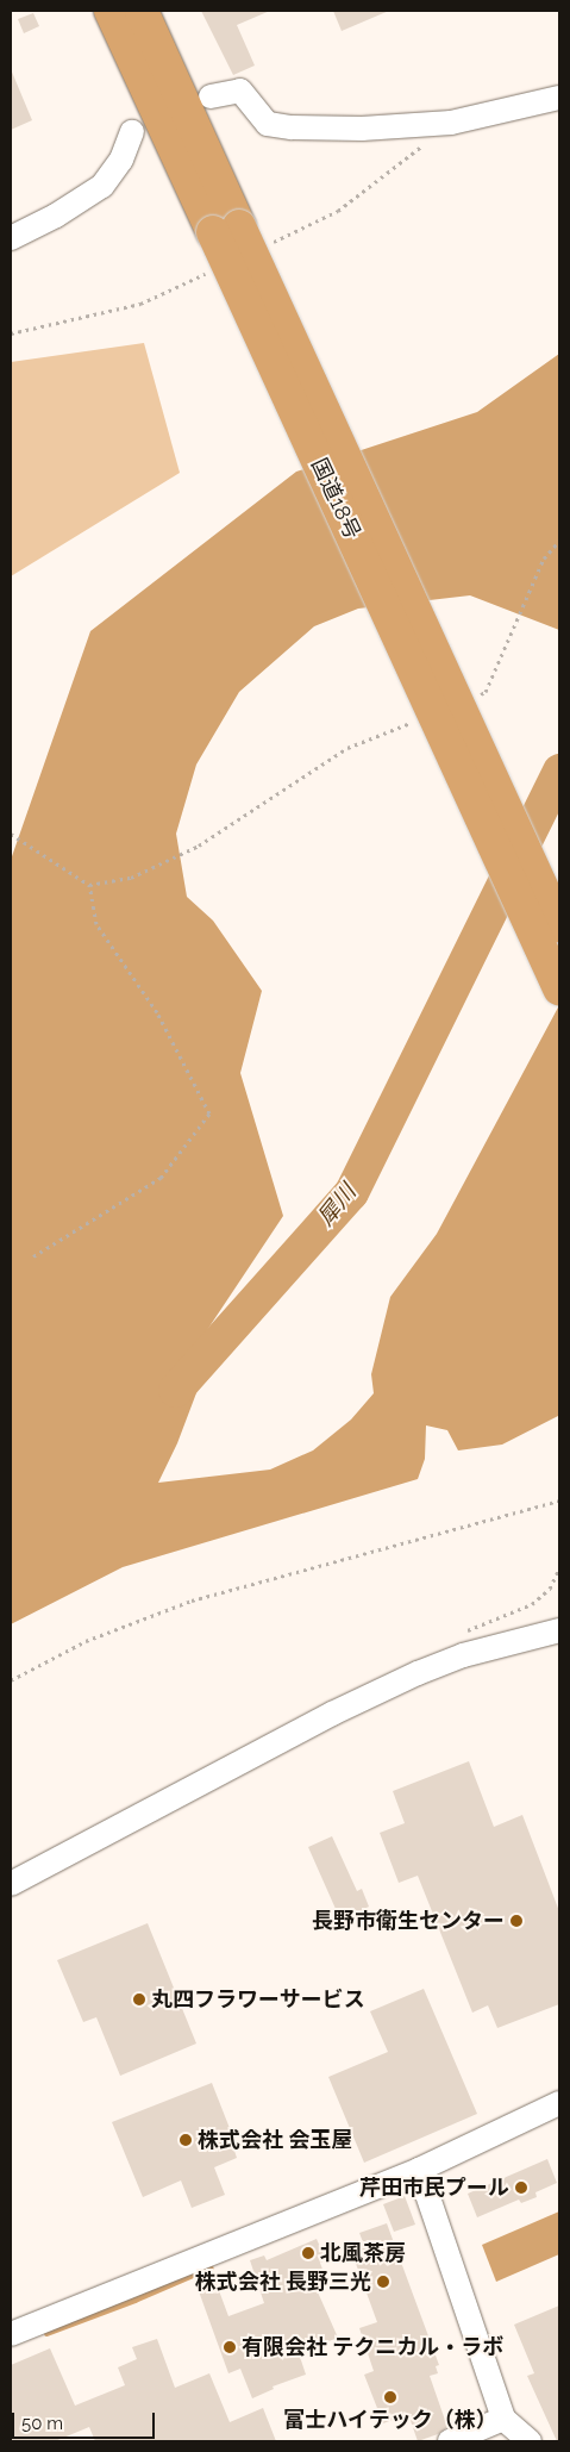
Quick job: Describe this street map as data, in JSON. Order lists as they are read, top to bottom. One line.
{"streets":{"highway":["国道18号"]},"water":["犀川"],"places":["長野市衛生センター","丸四フラワーサービス","株式会社 会玉屋","芹田市民プール","北風茶房","株式会社 長野三光","有限会社 テクニカル・ラボ","富士ハイテック（株）"],"scale_bar":"50 m"}
